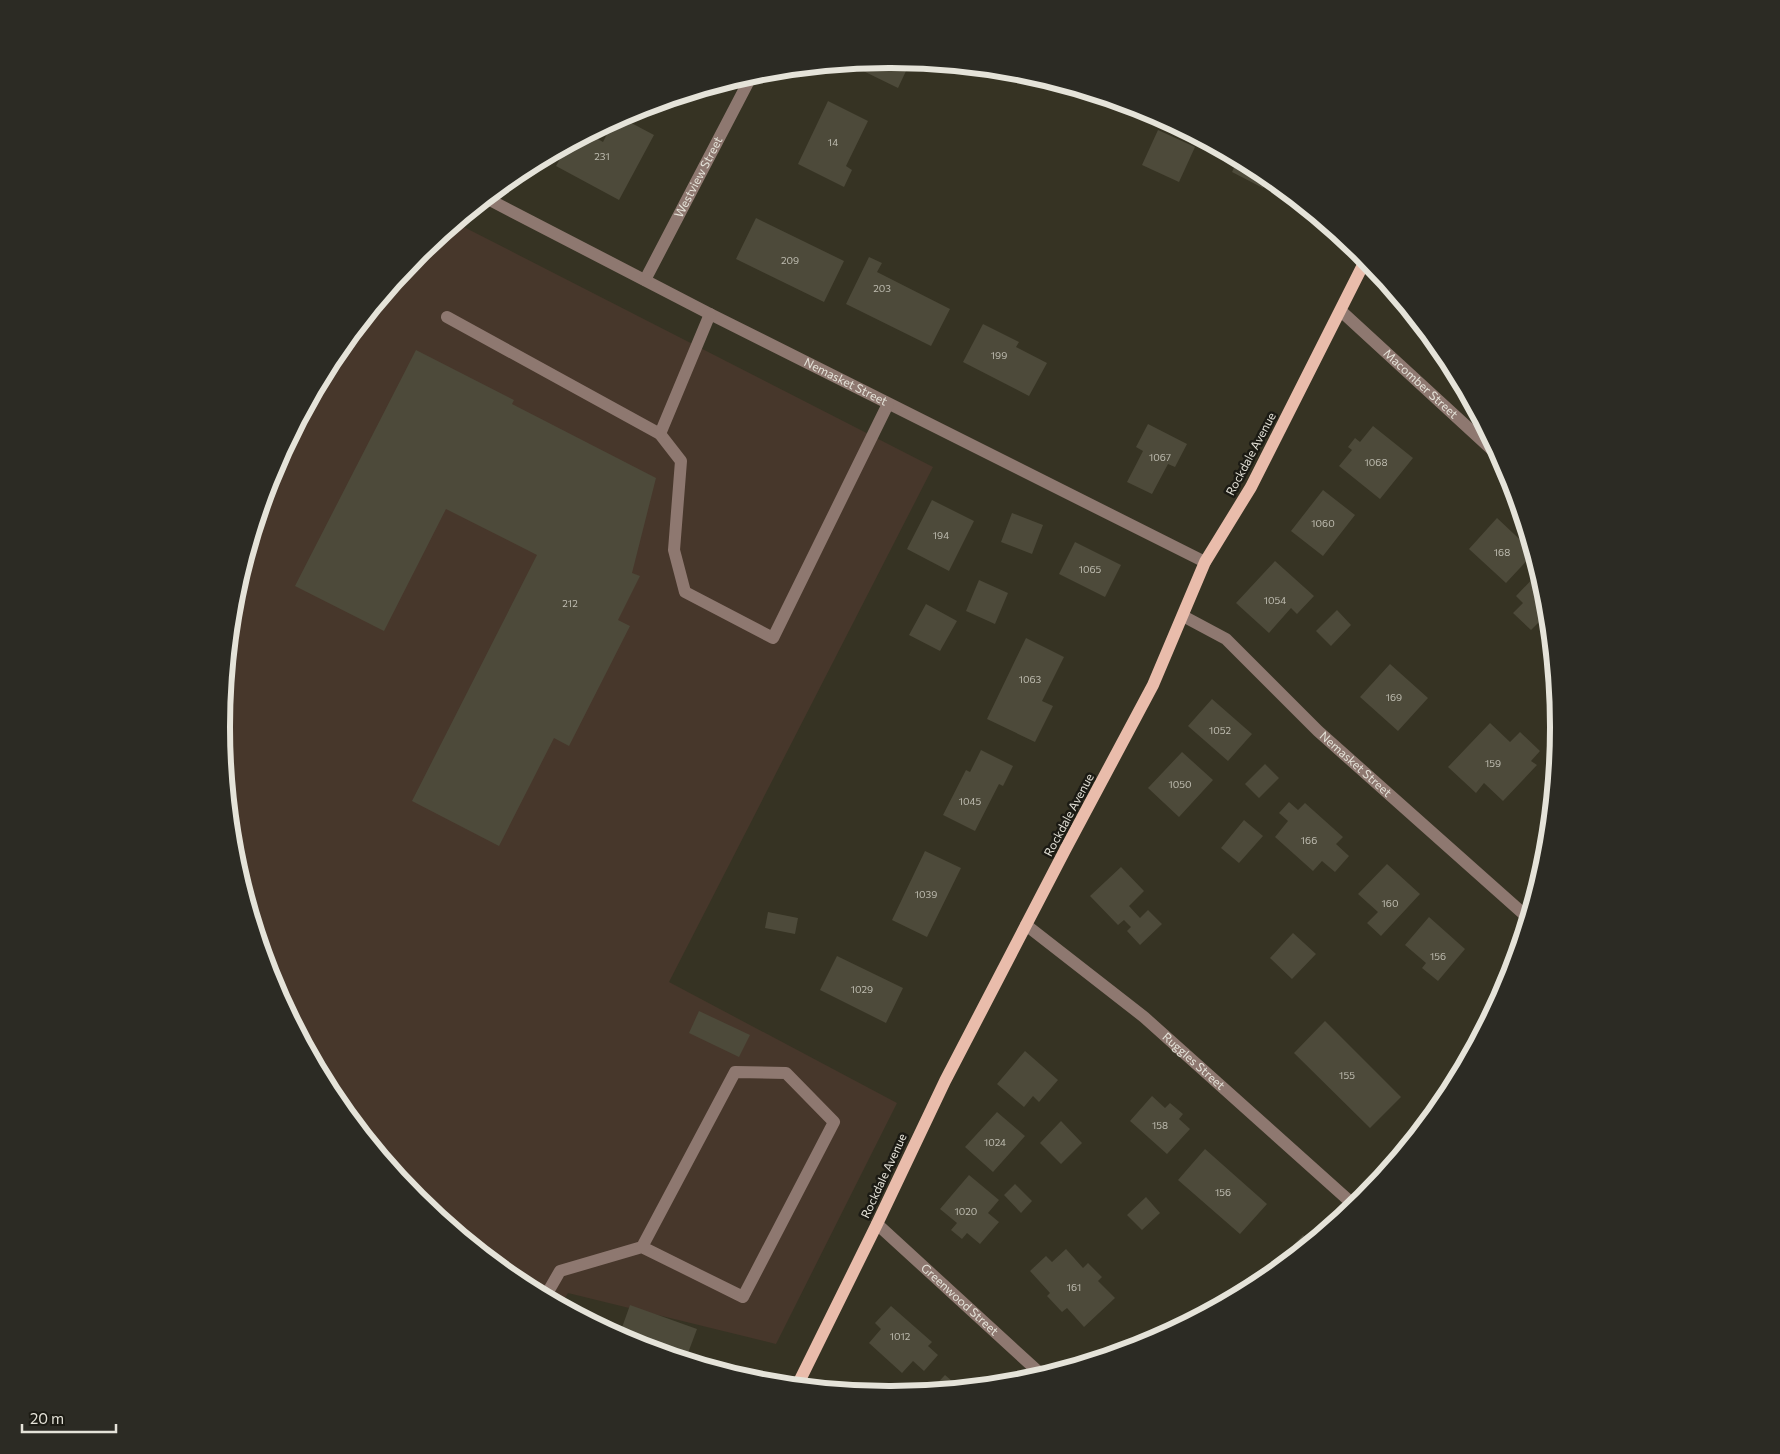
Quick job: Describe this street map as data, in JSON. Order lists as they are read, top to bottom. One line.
{"streets":{"main road":["Rockdale Avenue"],"street":["Westview Street","Nemasket Street","Macomber Street","Ruggles Street","Greenwood Street"]},"crossings":[["Westview Street","Nemasket Street"],["Nemasket Street","Rockdale Avenue"],["Macomber Street","Rockdale Avenue"],["Rockdale Avenue","Ruggles Street"],["Rockdale Avenue","Greenwood Street"]],"house_numbers":["14","231","209","203","199","1067","1068","1060","194","168","1065","1054","212","1063","169","1052","159","1050","1045","166","1039","160","156","1029","155","158","1024","156","1020","161","1012"],"scale_bar":"20 m"}
